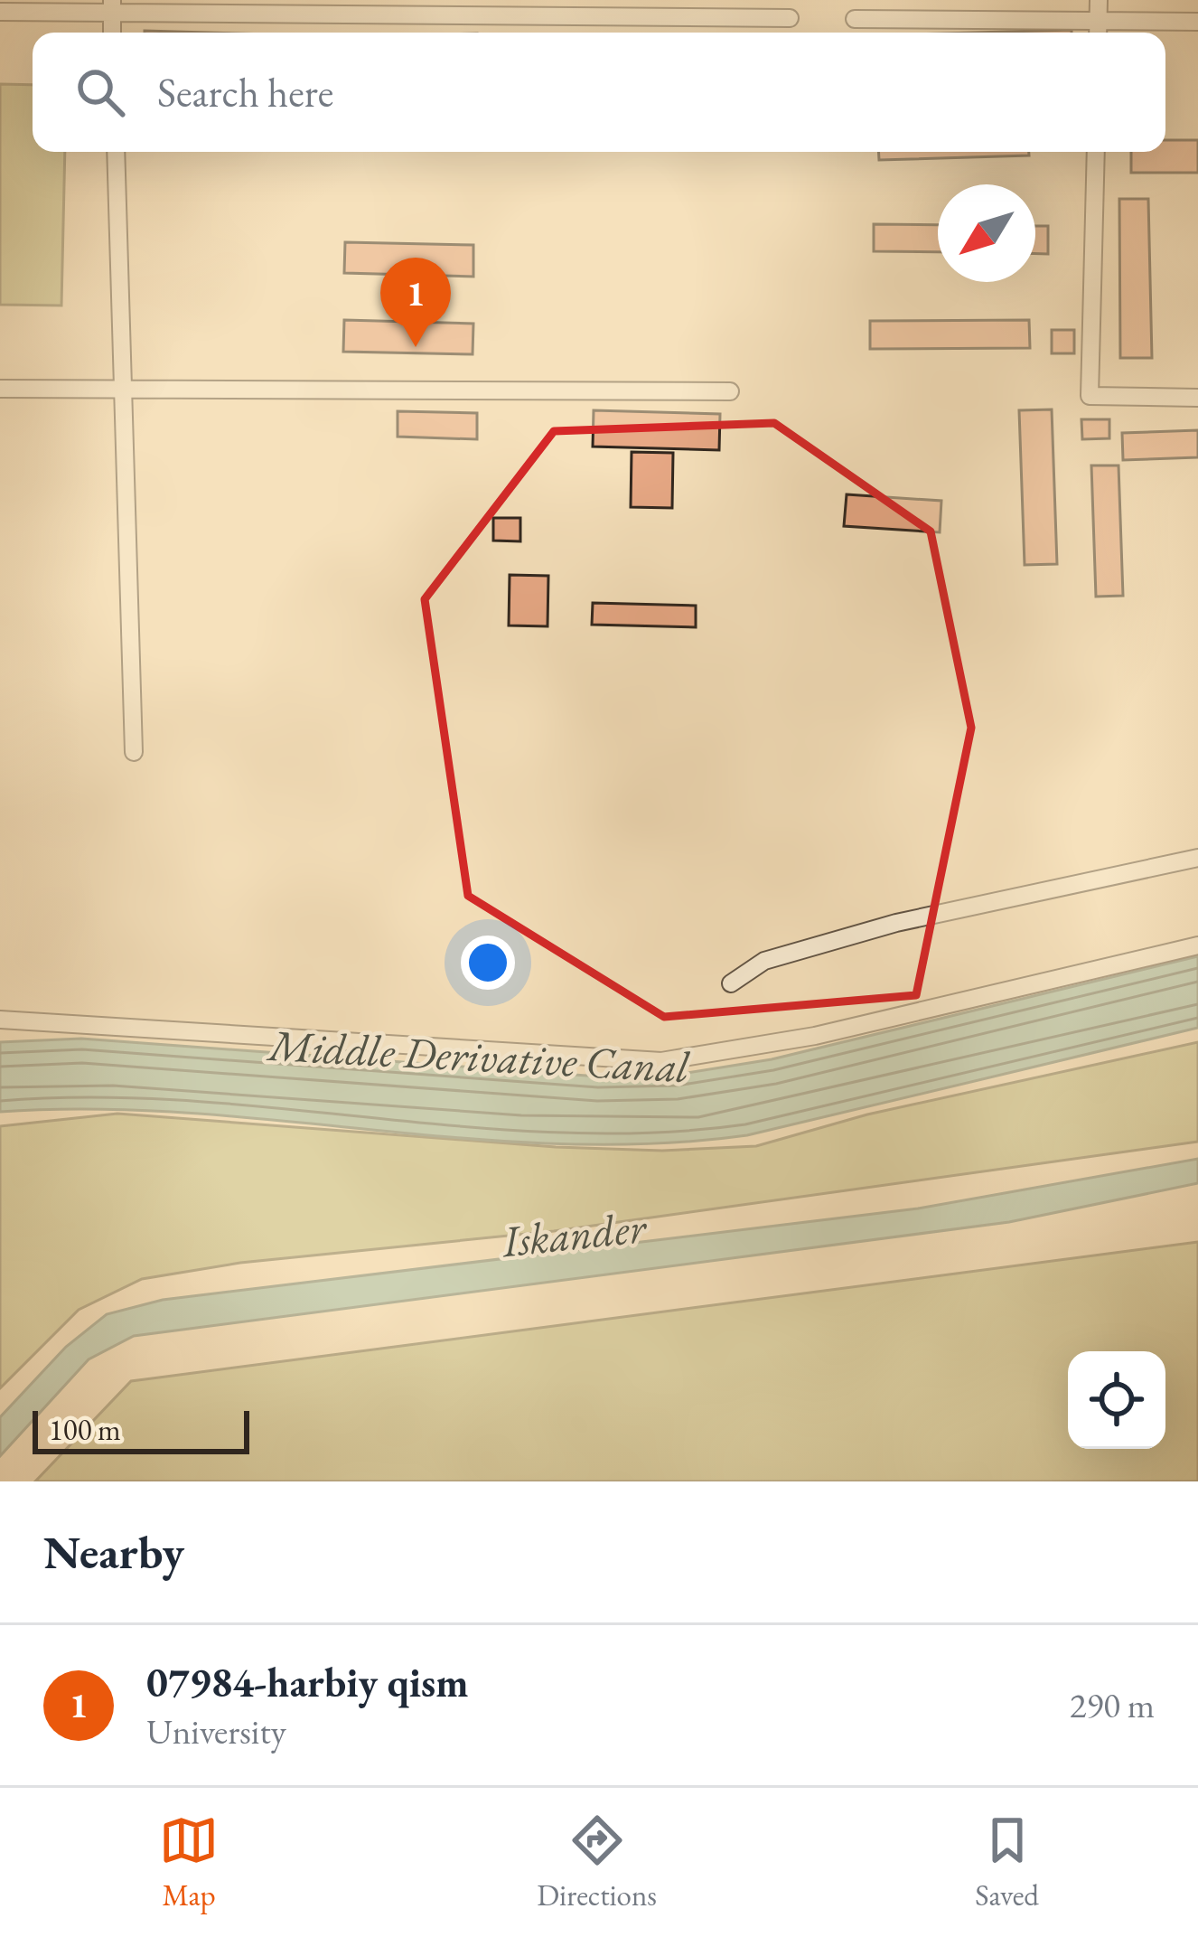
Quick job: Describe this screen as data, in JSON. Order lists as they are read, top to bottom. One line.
{"water":["Middle Derivative Canal","Iskander"],"scale_bar":"100 m","north":"bottom left","page":{"search":"Search here","pins":"1","scale":"100 m","heading":"Nearby","list":[{"mark":"1","name":"07984-harbiy qism","note":"University","value":"290 m"}],"nav":["Map","Directions","Saved"]}}
